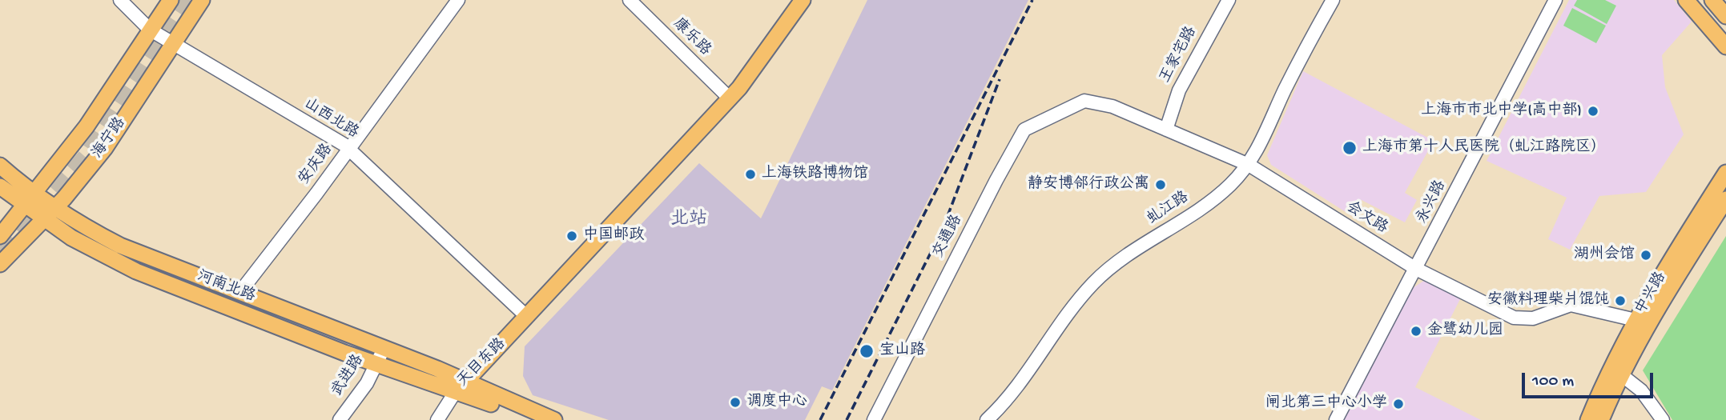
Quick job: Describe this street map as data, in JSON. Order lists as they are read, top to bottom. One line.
{"streets":{"main road":["海宁路","河南北路","中兴路","天目东路"],"street":["康乐路","王家宅路","山西北路","安庆路","永兴路","虬江路","会文路","交通路","武进路"]},"crossings":[["康乐路","天目东路"],["王家宅路","会文路"],["山西北路","海宁路"],["山西北路","安庆路"],["山西北路","天目东路"],["海宁路","河南北路"],["安庆路","河南北路"],["永兴路","会文路"],["虬江路","会文路"],["会文路","交通路"],["会文路","中兴路"],["河南北路","天目东路"],["河南北路","武进路"]],"districts":["北站"],"places":["上海市市北中学(高中部)","上海市第十人民医院（虬江路院区）","上海铁路博物馆","静安博邻行政公寓","中国邮政","湖州会馆","安徽料理柴爿馄饨","金鹭幼儿园","宝山路","调度中心","闸北第三中心小学"],"scale_bar":"100 m"}
